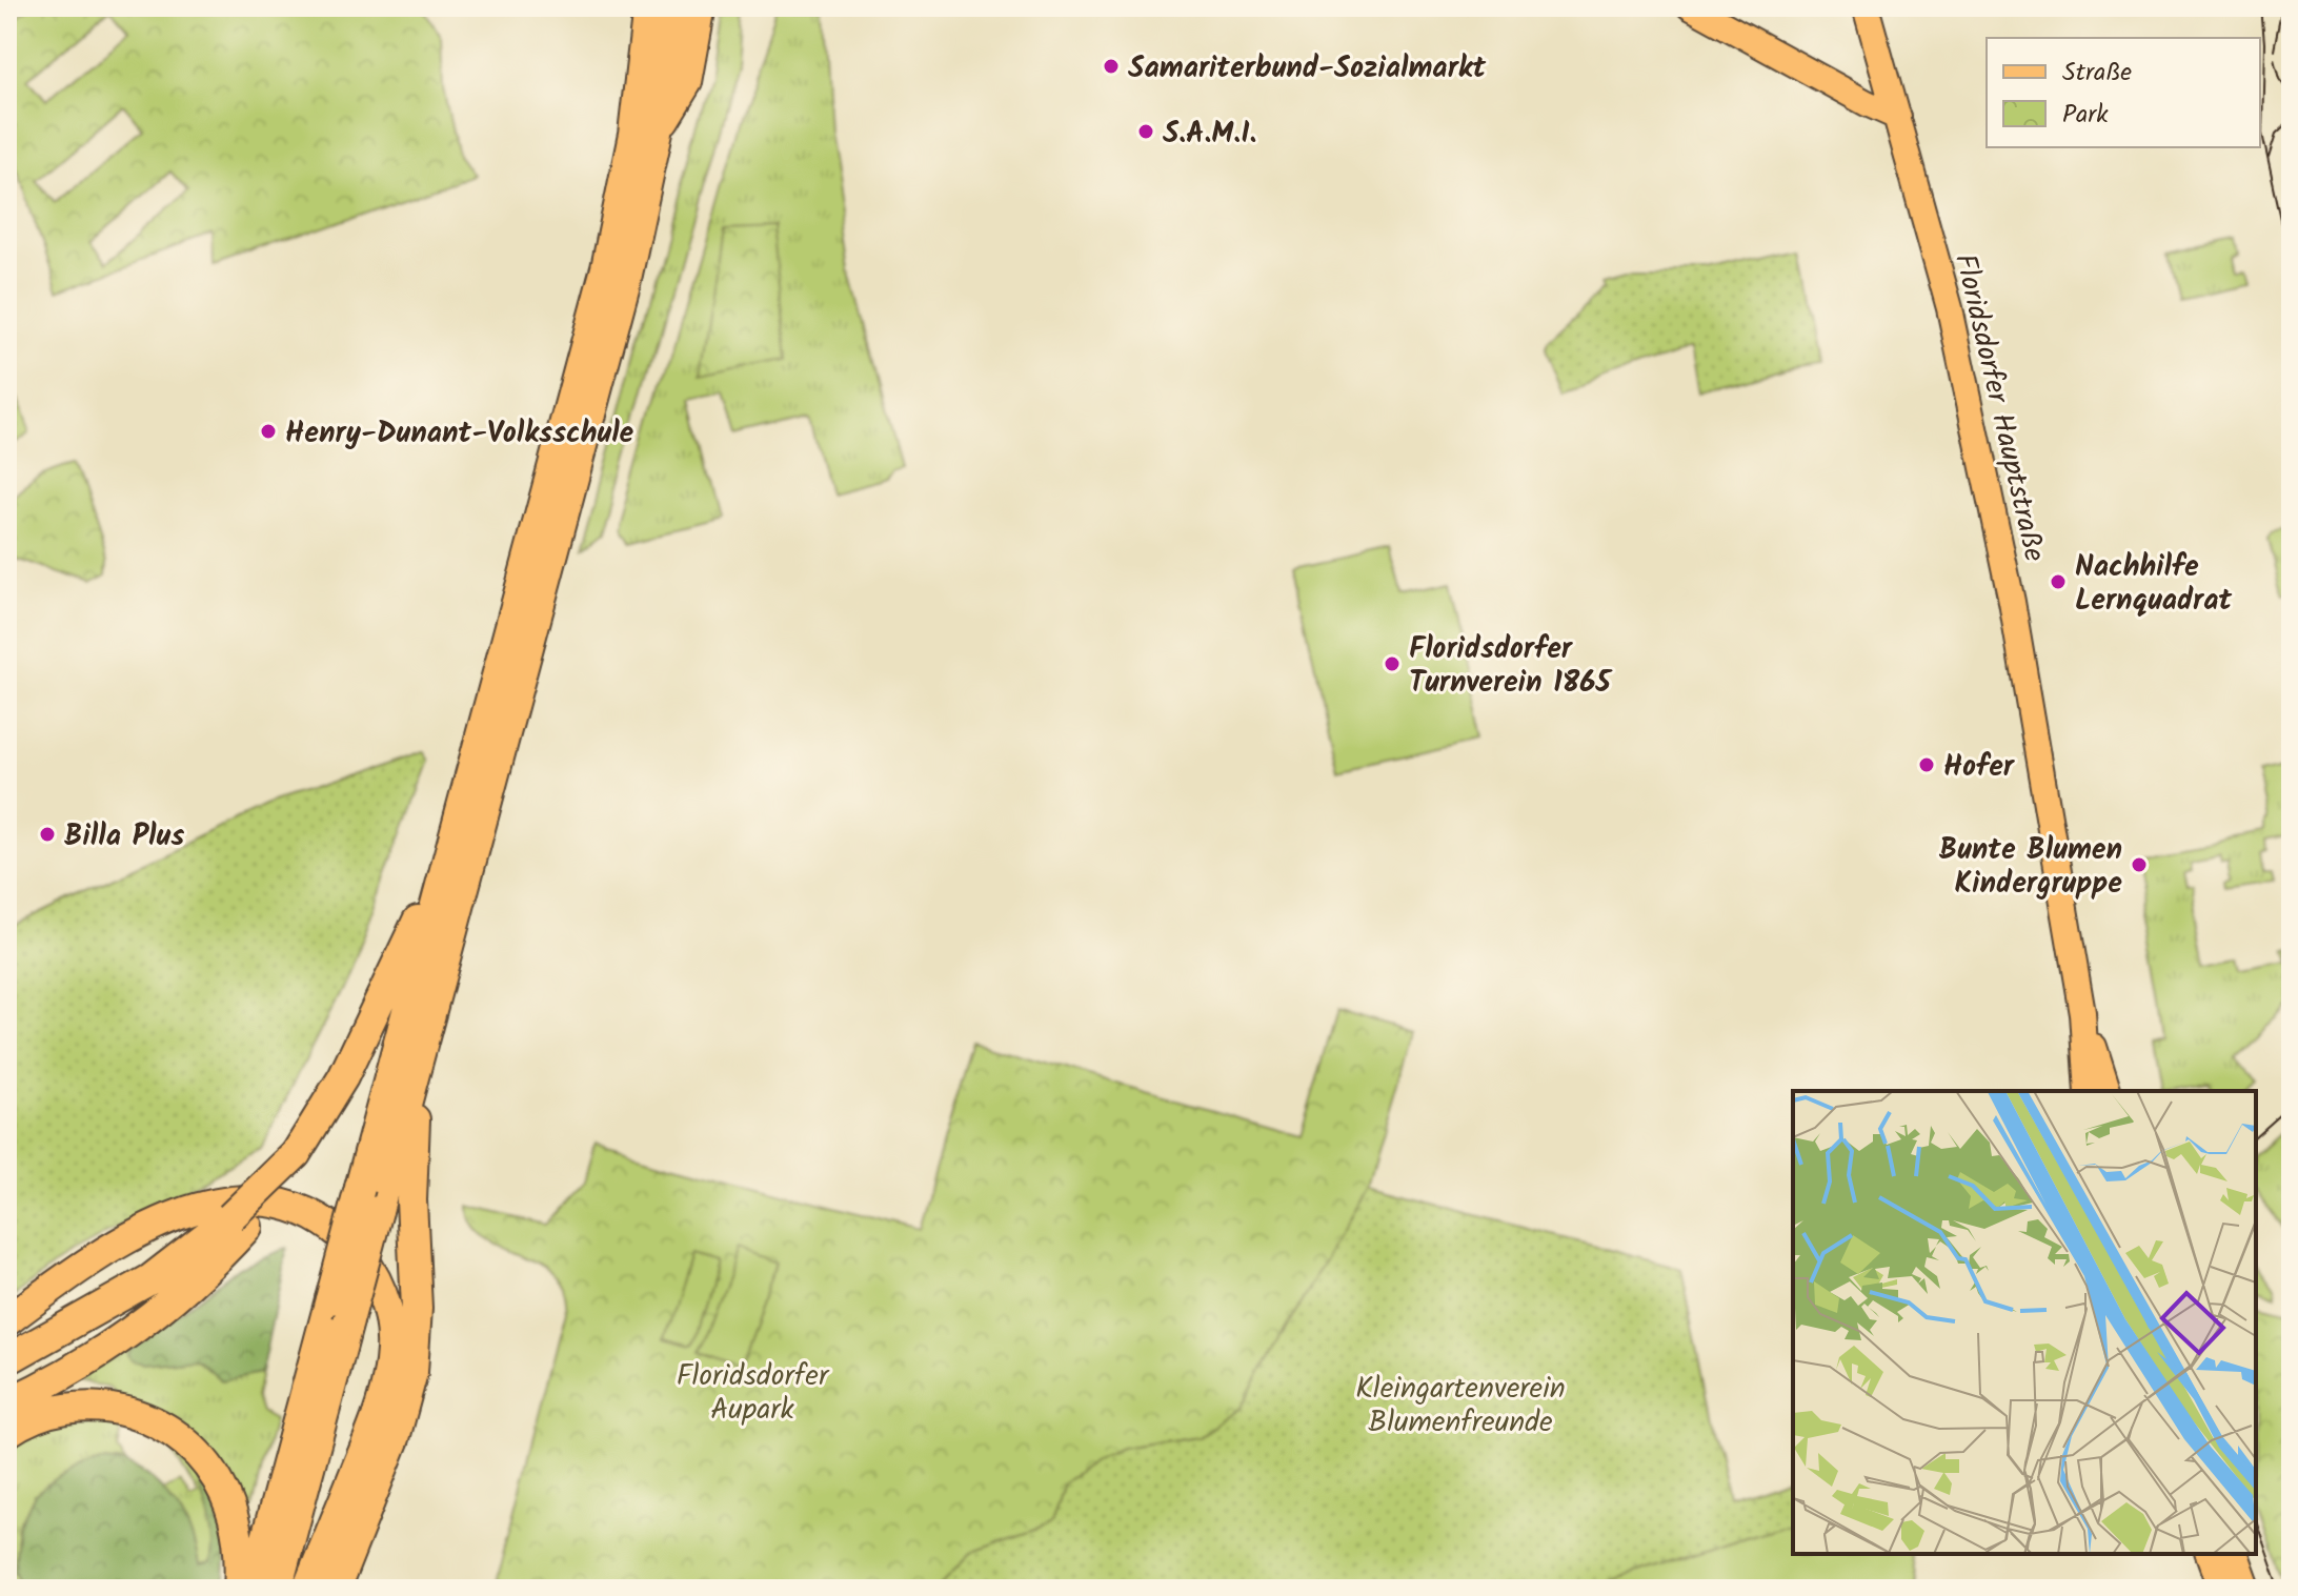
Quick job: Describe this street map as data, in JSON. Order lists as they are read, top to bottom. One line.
{"streets":{"main road":["Floridsdorfer Hauptstraße"]},"parks":["Floridsdorfer Aupark","Kleingartenverein Blumenfreunde"],"places":["Samariterbund-Sozialmarkt","S.A.M.I.","Henry-Dunant-Volksschule","Nachhilfe Lernquadrat","Floridsdorfer Turnverein 1865","Hofer","Billa Plus","Bunte Blumen Kindergruppe"],"legend":["Straße","Park"]}
